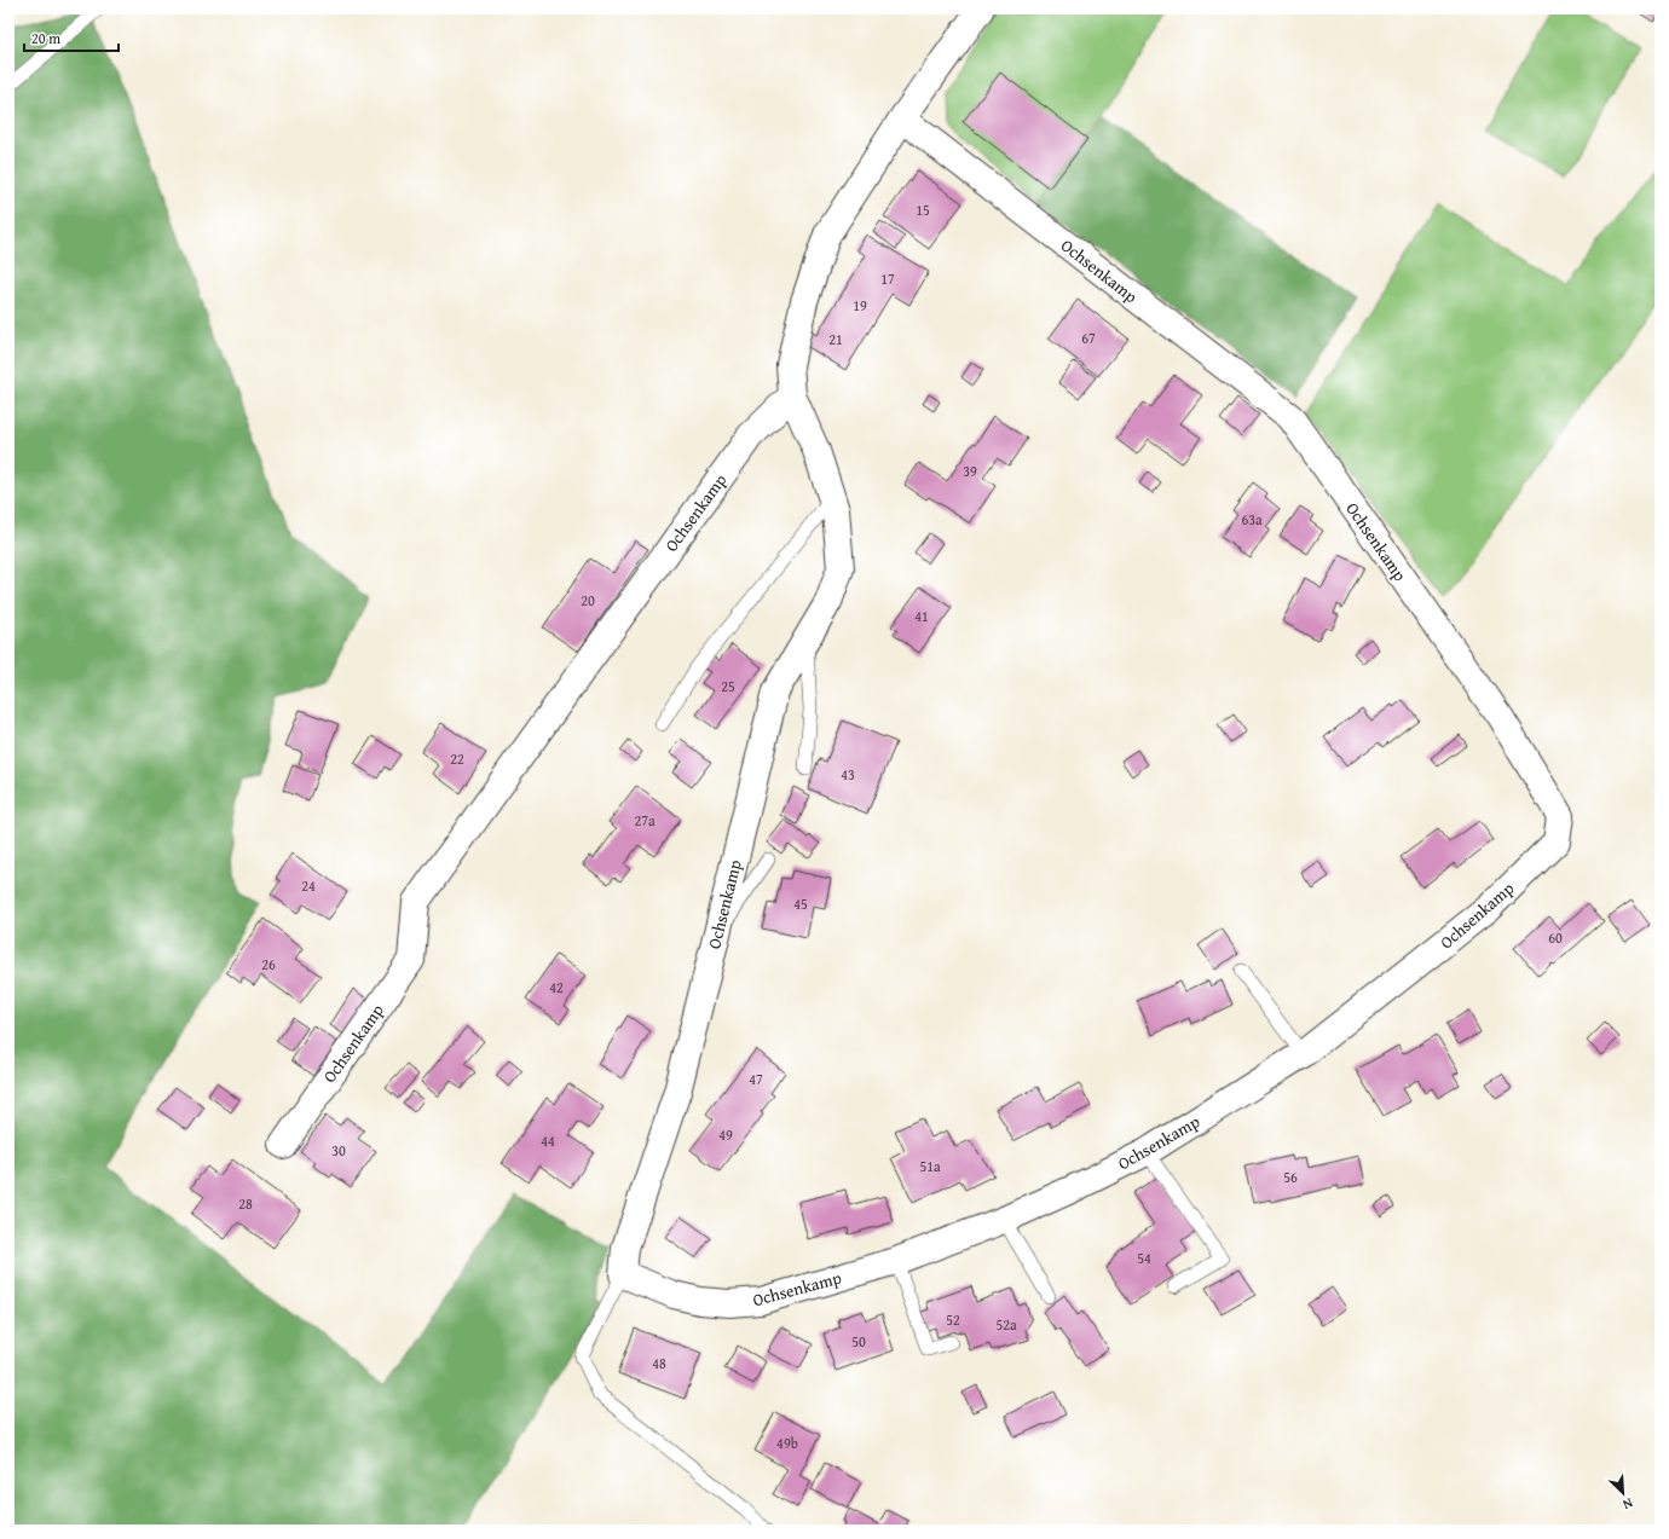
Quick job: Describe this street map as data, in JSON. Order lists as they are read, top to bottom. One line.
{"streets":{"street":["Ochsenkamp"]},"house_numbers":["15","17","19","67","21","39","63a","20","41","25","22","43","27a","24","45","60","26","42","47","49","44","30","51a","56","28","54","52","52a","50","48","49b"],"scale_bar":"20 m","north":"bottom right"}
